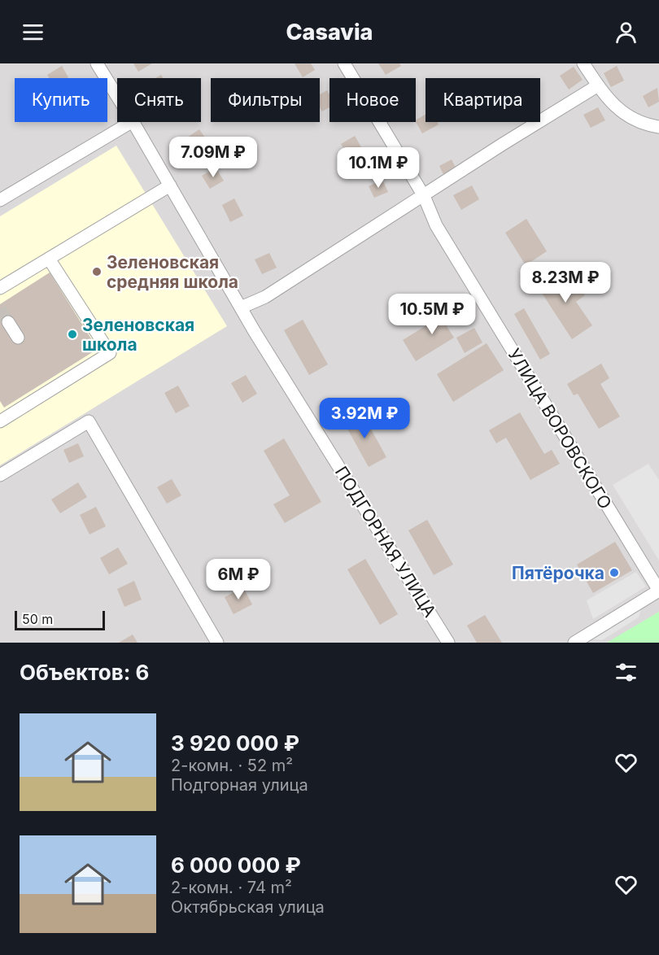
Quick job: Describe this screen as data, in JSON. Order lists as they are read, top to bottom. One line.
{"streets":{"street":["УЛИЦА ВОРОВСКОГО","ПОДГОРНАЯ УЛИЦА"]},"places":["Зеленовская средняя школа","Зеленовская школа","Пятёрочка"],"scale_bar":"50 m","page":{"header":"Casavia","chip":["Купить","Снять","Фильтры","Новое","Квартира"],"price":["7.09M ₽","10.1M ₽","8.23M ₽","10.5M ₽","3.92M ₽","6M ₽"],"scale":"50 m","heading":"Объектов: 6","list":[{"name":"3 920 000 ₽","note":"2-комн. · 52 m² · Подгорная улица"},{"name":"6 000 000 ₽","note":"2-комн. · 74 m² · Октябрьская улица"}]}}
